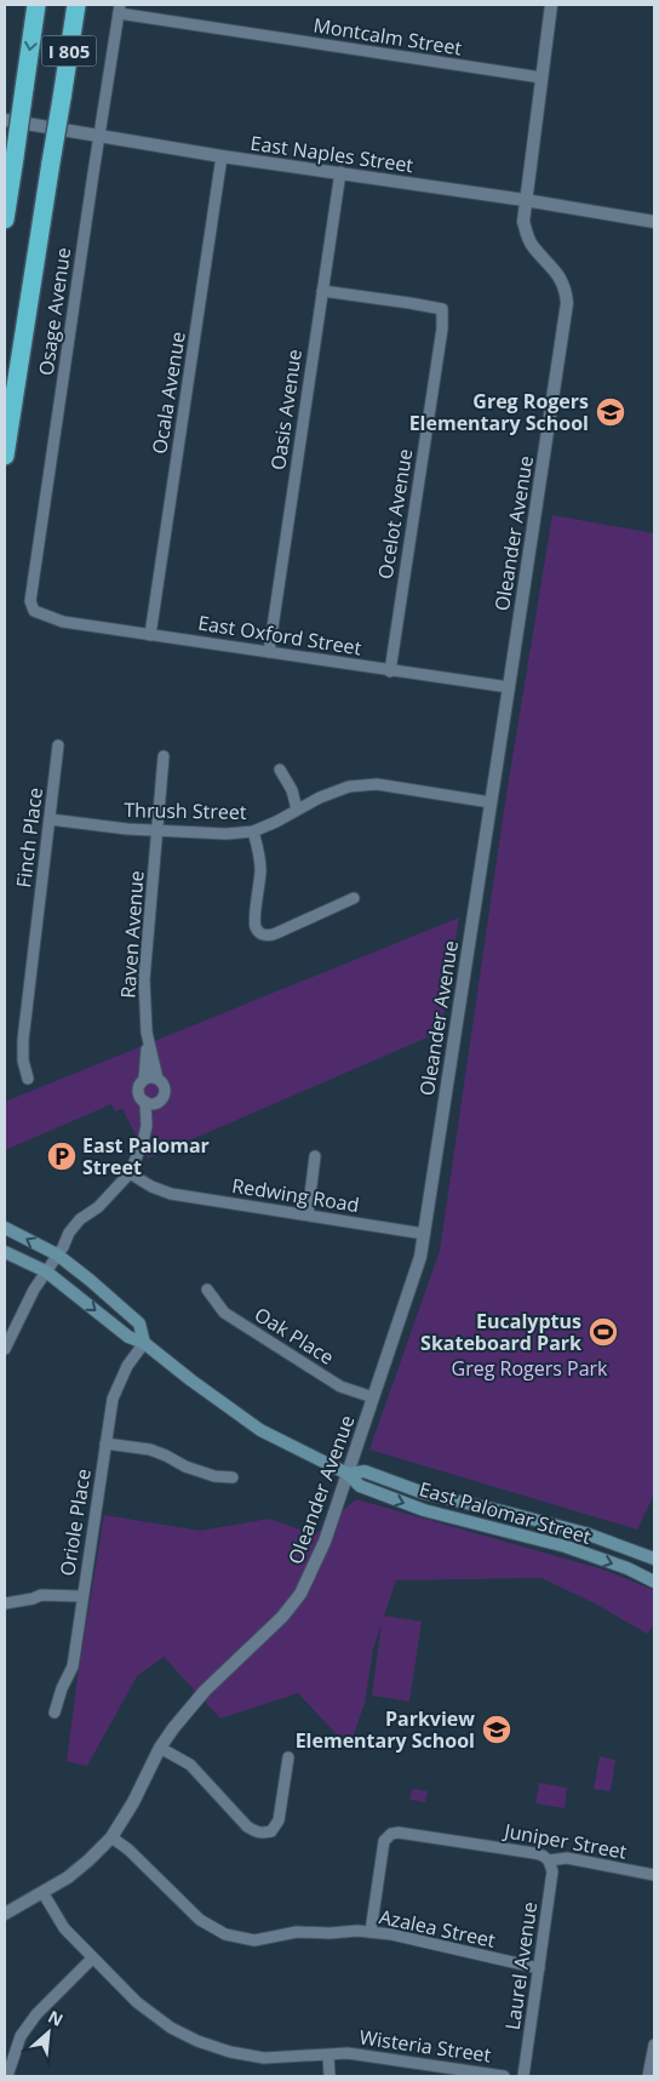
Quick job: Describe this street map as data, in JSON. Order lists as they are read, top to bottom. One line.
{"streets":{"highway":["I 805"],"main road":["East Palomar Street"],"street":["Montcalm Street","East Naples Street","Osage Avenue","Ocala Avenue","Oasis Avenue","Ocelot Avenue","Oleander Avenue","East Oxford Street","Thrush Street","Finch Place","Raven Avenue","Redwing Road","Oak Place","Oriole Place","Juniper Street","Azalea Street","Laurel Avenue","Wisteria Street"]},"crossings":[["Montcalm Street","Osage Avenue"],["Montcalm Street","Oleander Avenue"],["East Naples Street","Osage Avenue"],["East Naples Street","Ocala Avenue"],["East Naples Street","Oasis Avenue"],["East Naples Street","Oleander Avenue"],["Osage Avenue","East Oxford Street"],["Ocala Avenue","East Oxford Street"],["Oasis Avenue","Ocelot Avenue"],["Oasis Avenue","East Oxford Street"],["Ocelot Avenue","East Oxford Street"],["Oleander Avenue","East Oxford Street"],["Oleander Avenue","Thrush Street"],["Oleander Avenue","Redwing Road"],["Oleander Avenue","Oak Place"],["Oleander Avenue","East Palomar Street"],["Oleander Avenue","Azalea Street"],["Oleander Avenue","Wisteria Street"],["Thrush Street","Finch Place"],["Thrush Street","Raven Avenue"],["East Palomar Street","Oriole Place"],["Juniper Street","Azalea Street"],["Juniper Street","Laurel Avenue"],["Azalea Street","Laurel Avenue"]],"parks":["Greg Rogers Park"],"places":{"school or university":["Greg Rogers Elementary School","Parkview Elementary School"],"parking":["East Palomar Street"],"sports":["Eucalyptus Skateboard Park"]},"north":"top right"}
